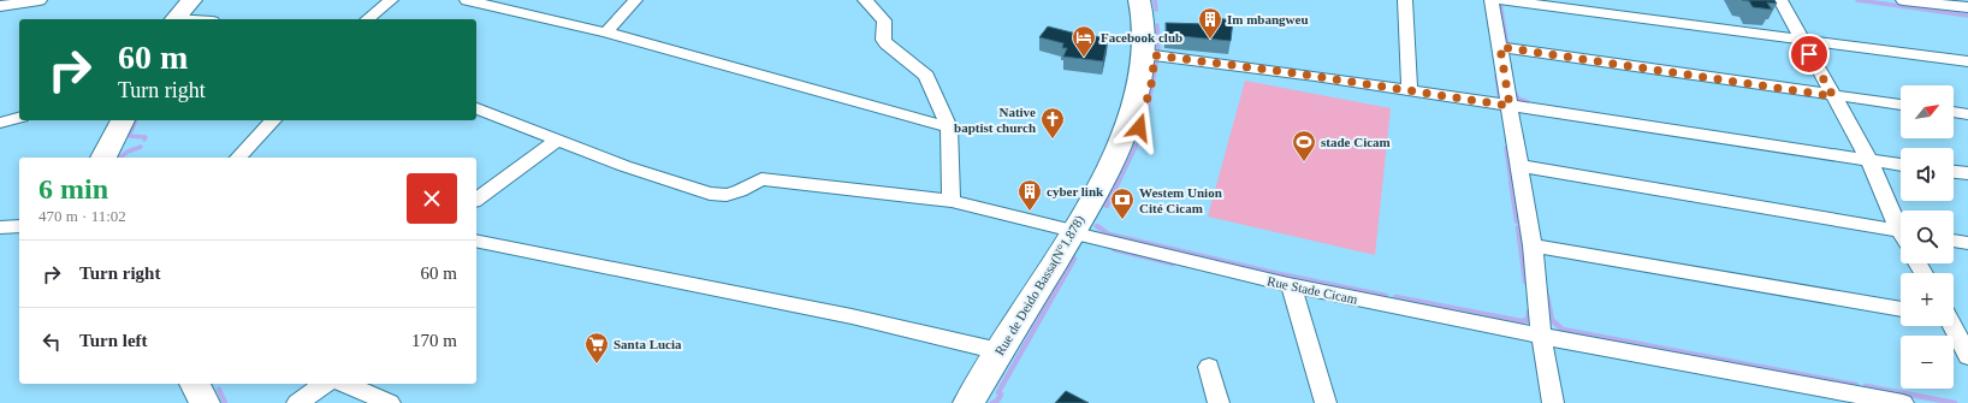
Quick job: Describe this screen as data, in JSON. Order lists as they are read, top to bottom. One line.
{"streets":{"main road":["Rue de Deido Bassa(N°1.878)"],"street":["Rue Stade Cicam"]},"crossings":[["Rue de Deido Bassa(N°1.878)","Rue Stade Cicam"]],"places":{"building":["Im mbangweu","cyber link"],"hotel":["Facebook club"],"church":["Native baptist church"],"sports":["stade Cicam"],"bank":["Westem Union Cité Cicam"],"supermarket":["Santa Lucia"]},"north":"top right","page":{"turn":["60 m","Turn right"],"map_buttons":["+","−"],"heading":["6 min","470 m · 11:02"],"list":[{"name":"Turn right","value":"60 m"},{"name":"Turn left","value":"170 m"}]}}
